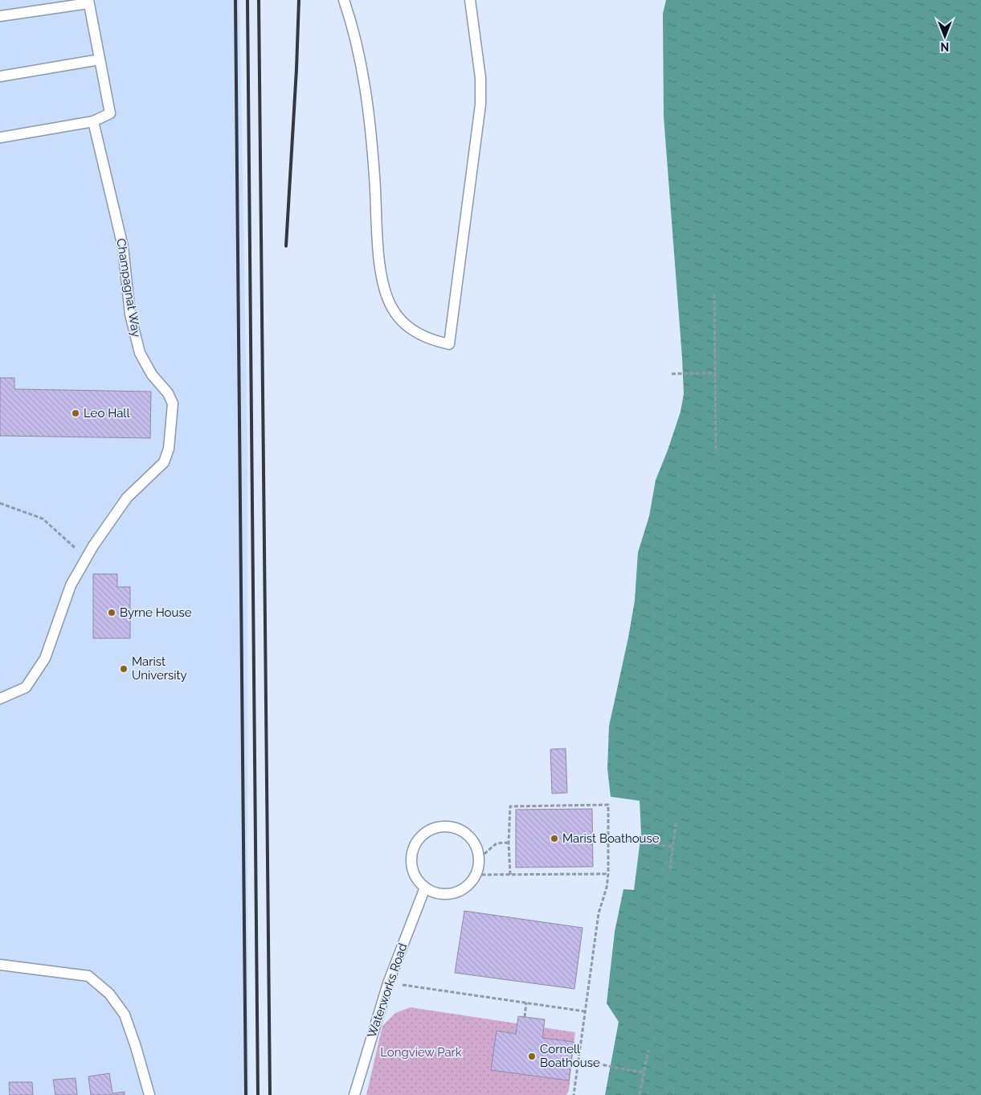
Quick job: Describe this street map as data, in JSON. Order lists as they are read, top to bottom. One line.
{"streets":{"lane":["Champagnat Way","Waterworks Road"]},"parks":["Longview Park"],"places":["Leo Hall","Byrne House","Marist University","Marist Boathouse","Cornell Boathouse"],"north":"bottom"}
